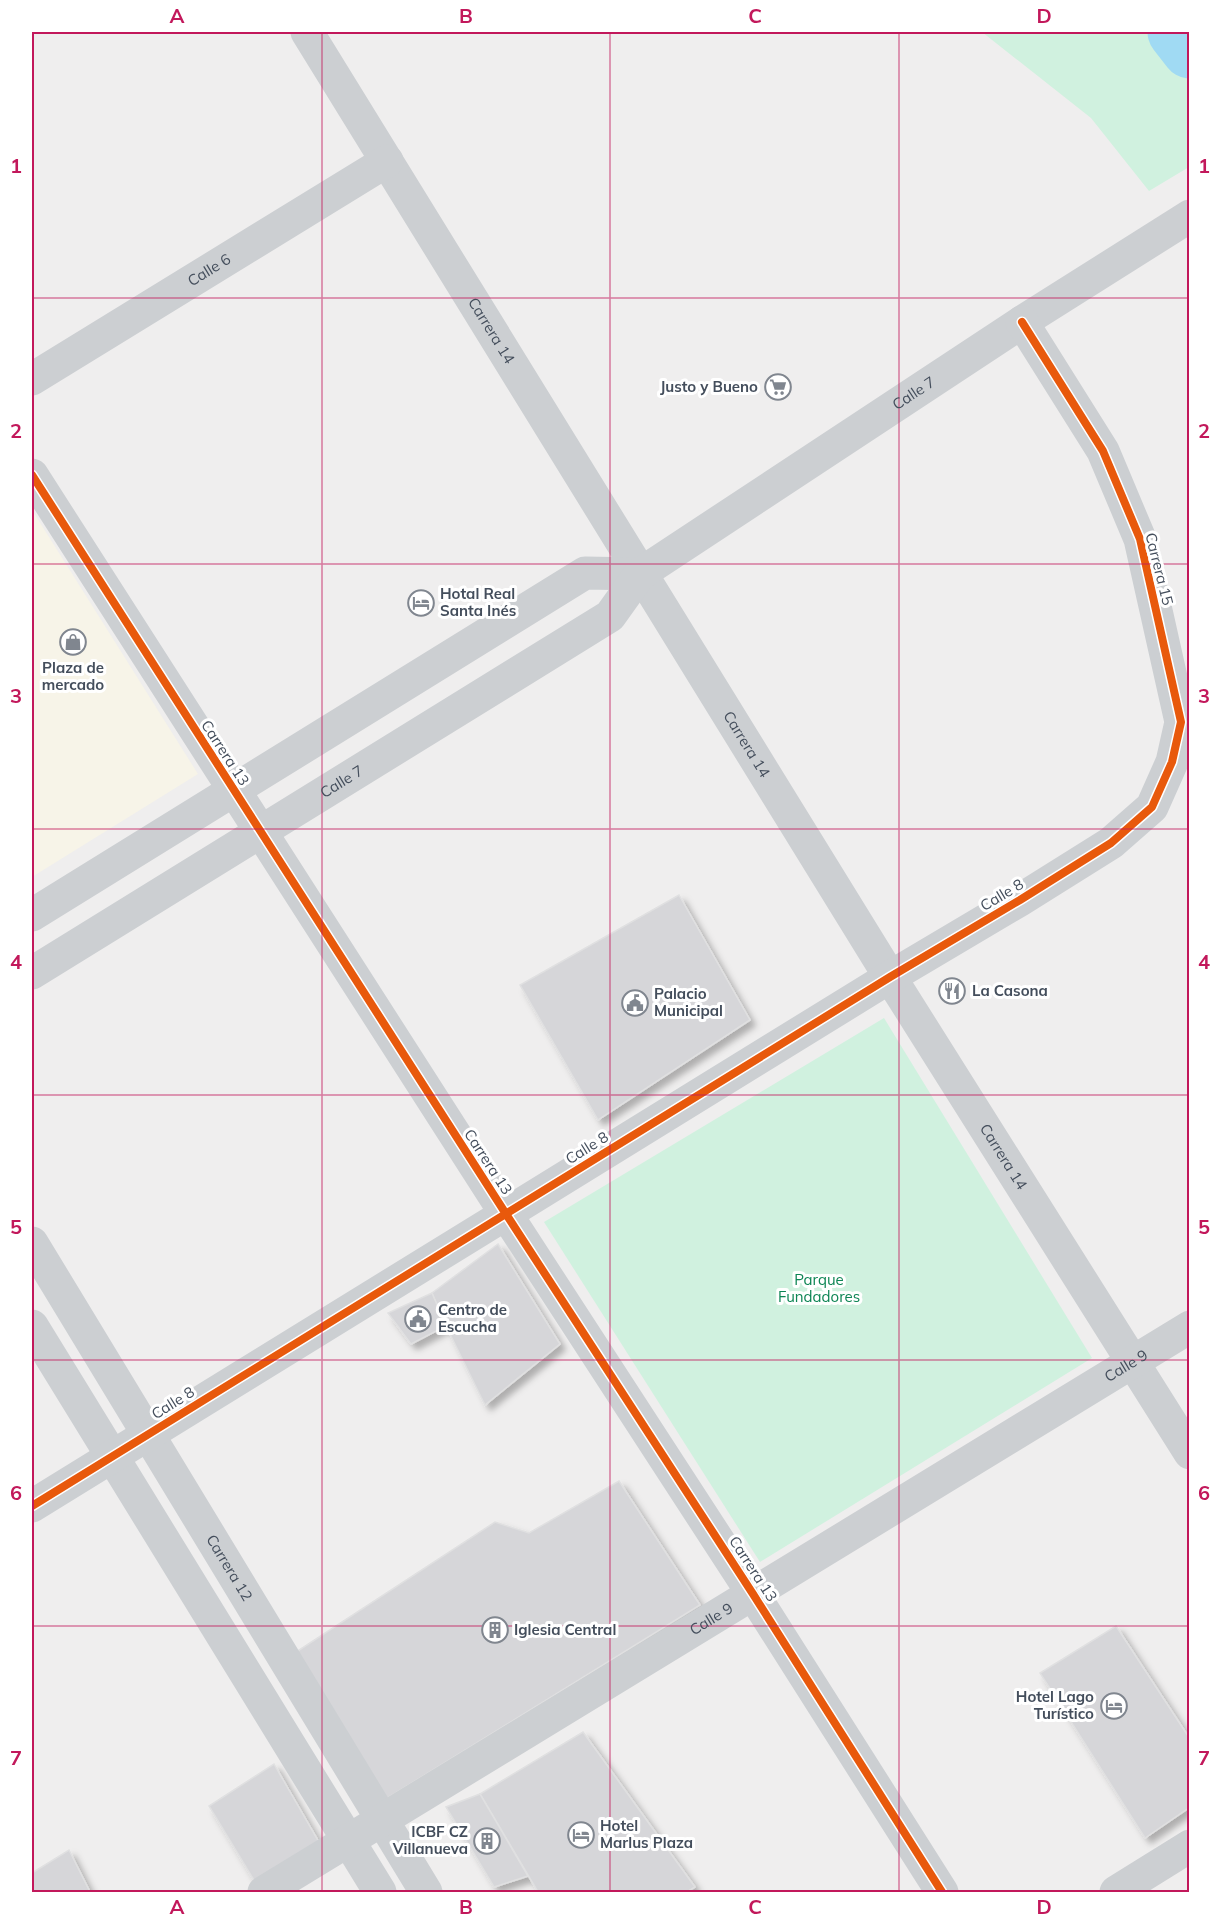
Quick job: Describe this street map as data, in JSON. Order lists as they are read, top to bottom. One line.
{"streets":{"street":["Calle 6","Carrera 14","Calle 7","Carrera 15","Carrera 13","Calle 8","Calle 9","Carrera 12"]},"crossings":[["Calle 6","Carrera 14"],["Carrera 14","Calle 7"],["Carrera 14","Calle 8"],["Carrera 14","Calle 9"],["Calle 7","Carrera 15"],["Calle 7","Carrera 13"],["Carrera 15","Calle 8"],["Carrera 13","Calle 8"],["Carrera 13","Calle 9"],["Calle 8","Carrera 12"],["Calle 9","Carrera 12"]],"parks":["Parque Fundadores"],"places":{"supermarket":["Justo y Bueno"],"hotel":["Hotal Real Santa Inés","Hotel Lago Turístico","Hotel Marlus Plaza"],"shop":["Plaza de mercado"],"restaurant":["La Casona"],"public building":["Palacio Municipal","Centro de Escucha"],"building":["Iglesia Central","ICBF CZ Villanueva"]},"grid":{"columns":["A","B","C","D"],"rows":["1","2","3","4","5","6","7"]}}
